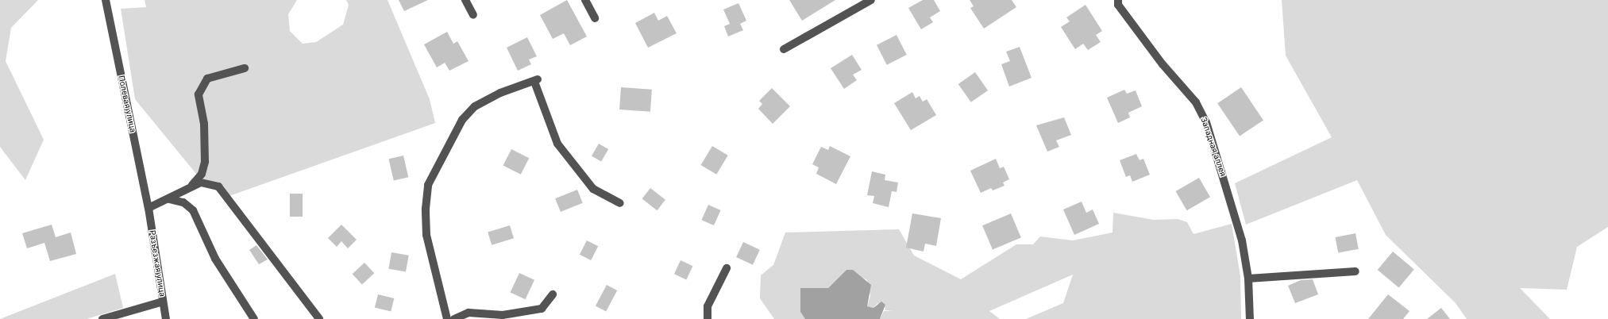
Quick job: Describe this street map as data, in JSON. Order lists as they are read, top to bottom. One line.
{"streets":{"street":["Полевая улица","Западная аллея","Разъезжая улица"]},"crossings":[["Полевая улица","Разъезжая улица"]]}
